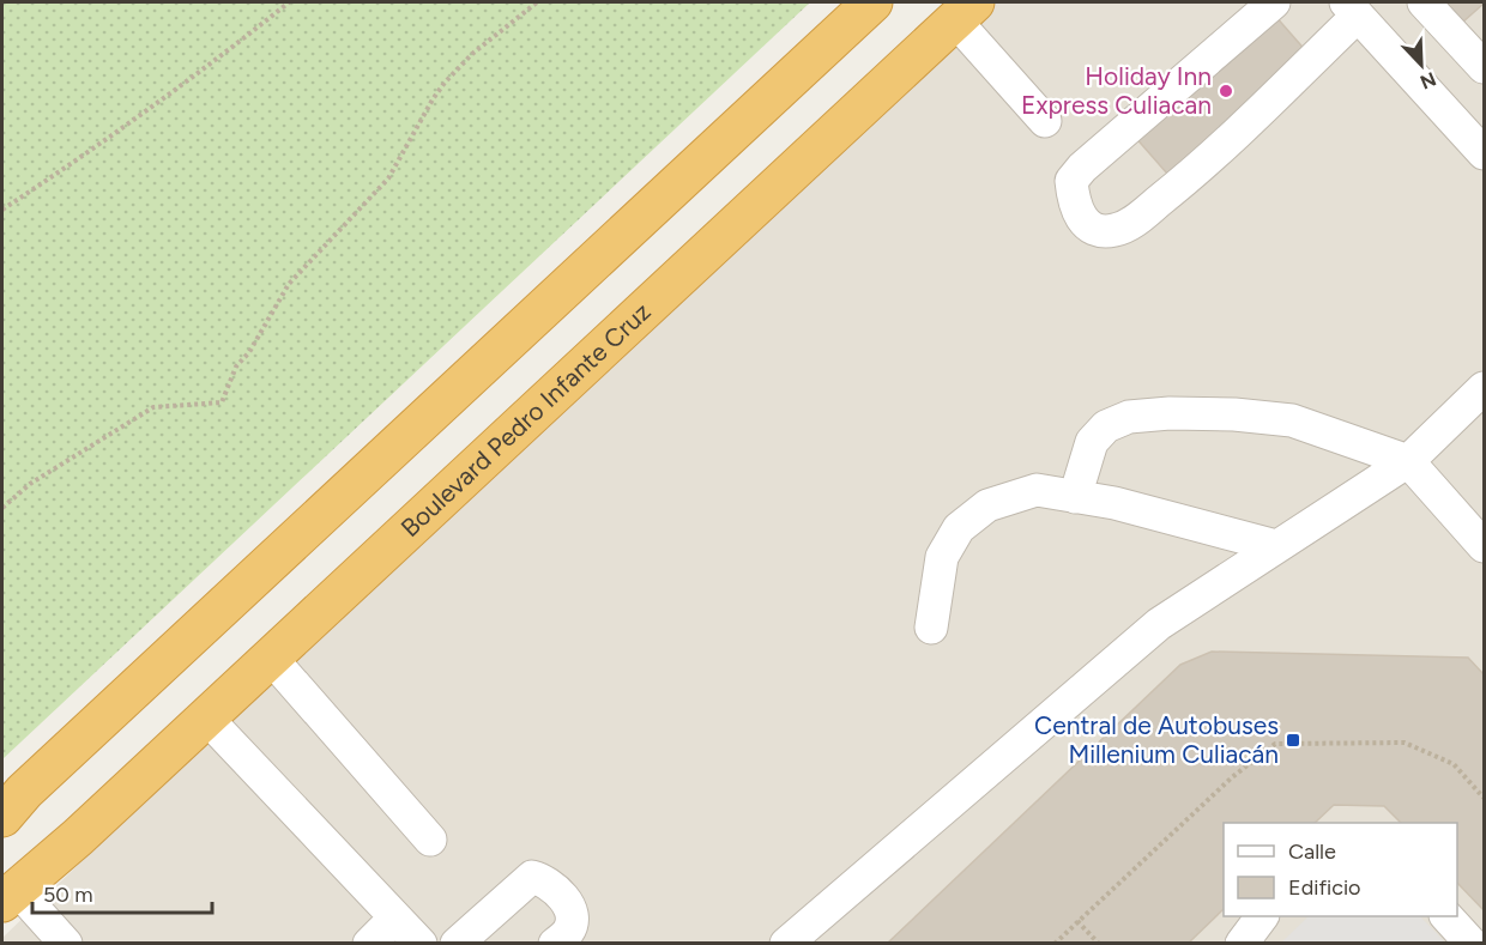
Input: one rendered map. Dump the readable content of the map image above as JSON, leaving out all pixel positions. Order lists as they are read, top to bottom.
{
  "streets": {
    "highway": ["Boulevard Pedro Infante Cruz"]
  },
  "places": {
    "other": ["Holiday Inn Express Culiacan"],
    "transit": ["Central de Autobuses Millenium Culiacán"]
  },
  "legend": ["Calle", "Edificio"],
  "scale_bar": "50 m",
  "north": "bottom right"
}
